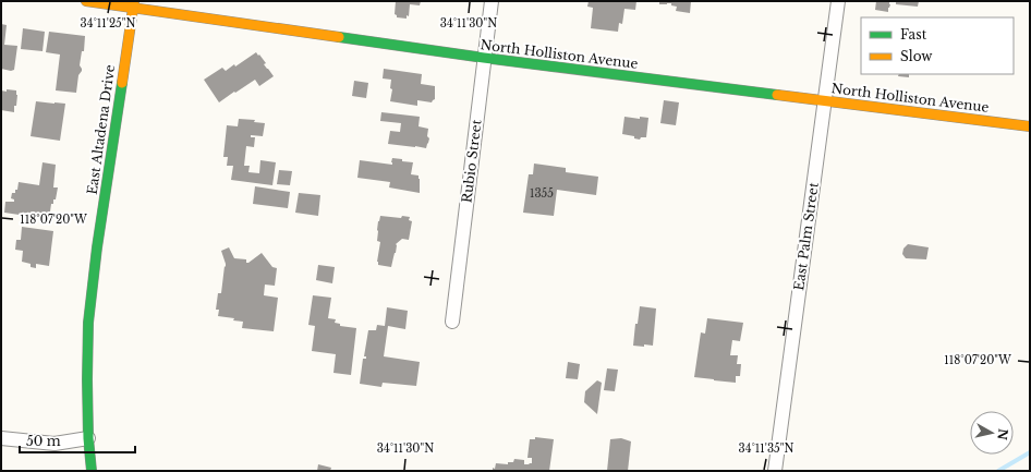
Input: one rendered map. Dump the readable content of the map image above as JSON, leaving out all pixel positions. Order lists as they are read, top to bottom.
{
  "streets": {
    "street": [
      "North Holliston Avenue",
      "East Altadena Drive",
      "Rubio Street",
      "East Palm Street"
    ]
  },
  "crossings": [
    ["North Holliston Avenue", "East Altadena Drive"],
    ["North Holliston Avenue", "Rubio Street"],
    ["North Holliston Avenue", "East Palm Street"]
  ],
  "house_numbers": ["1355"],
  "legend": ["Fast", "Slow"],
  "scale_bar": "50 m",
  "north": "right",
  "coordinates": [
    "34°11'25\"N",
    "34°11'30\"N",
    "118°07'20\"W",
    "34°11'35\"N"
  ]
}
